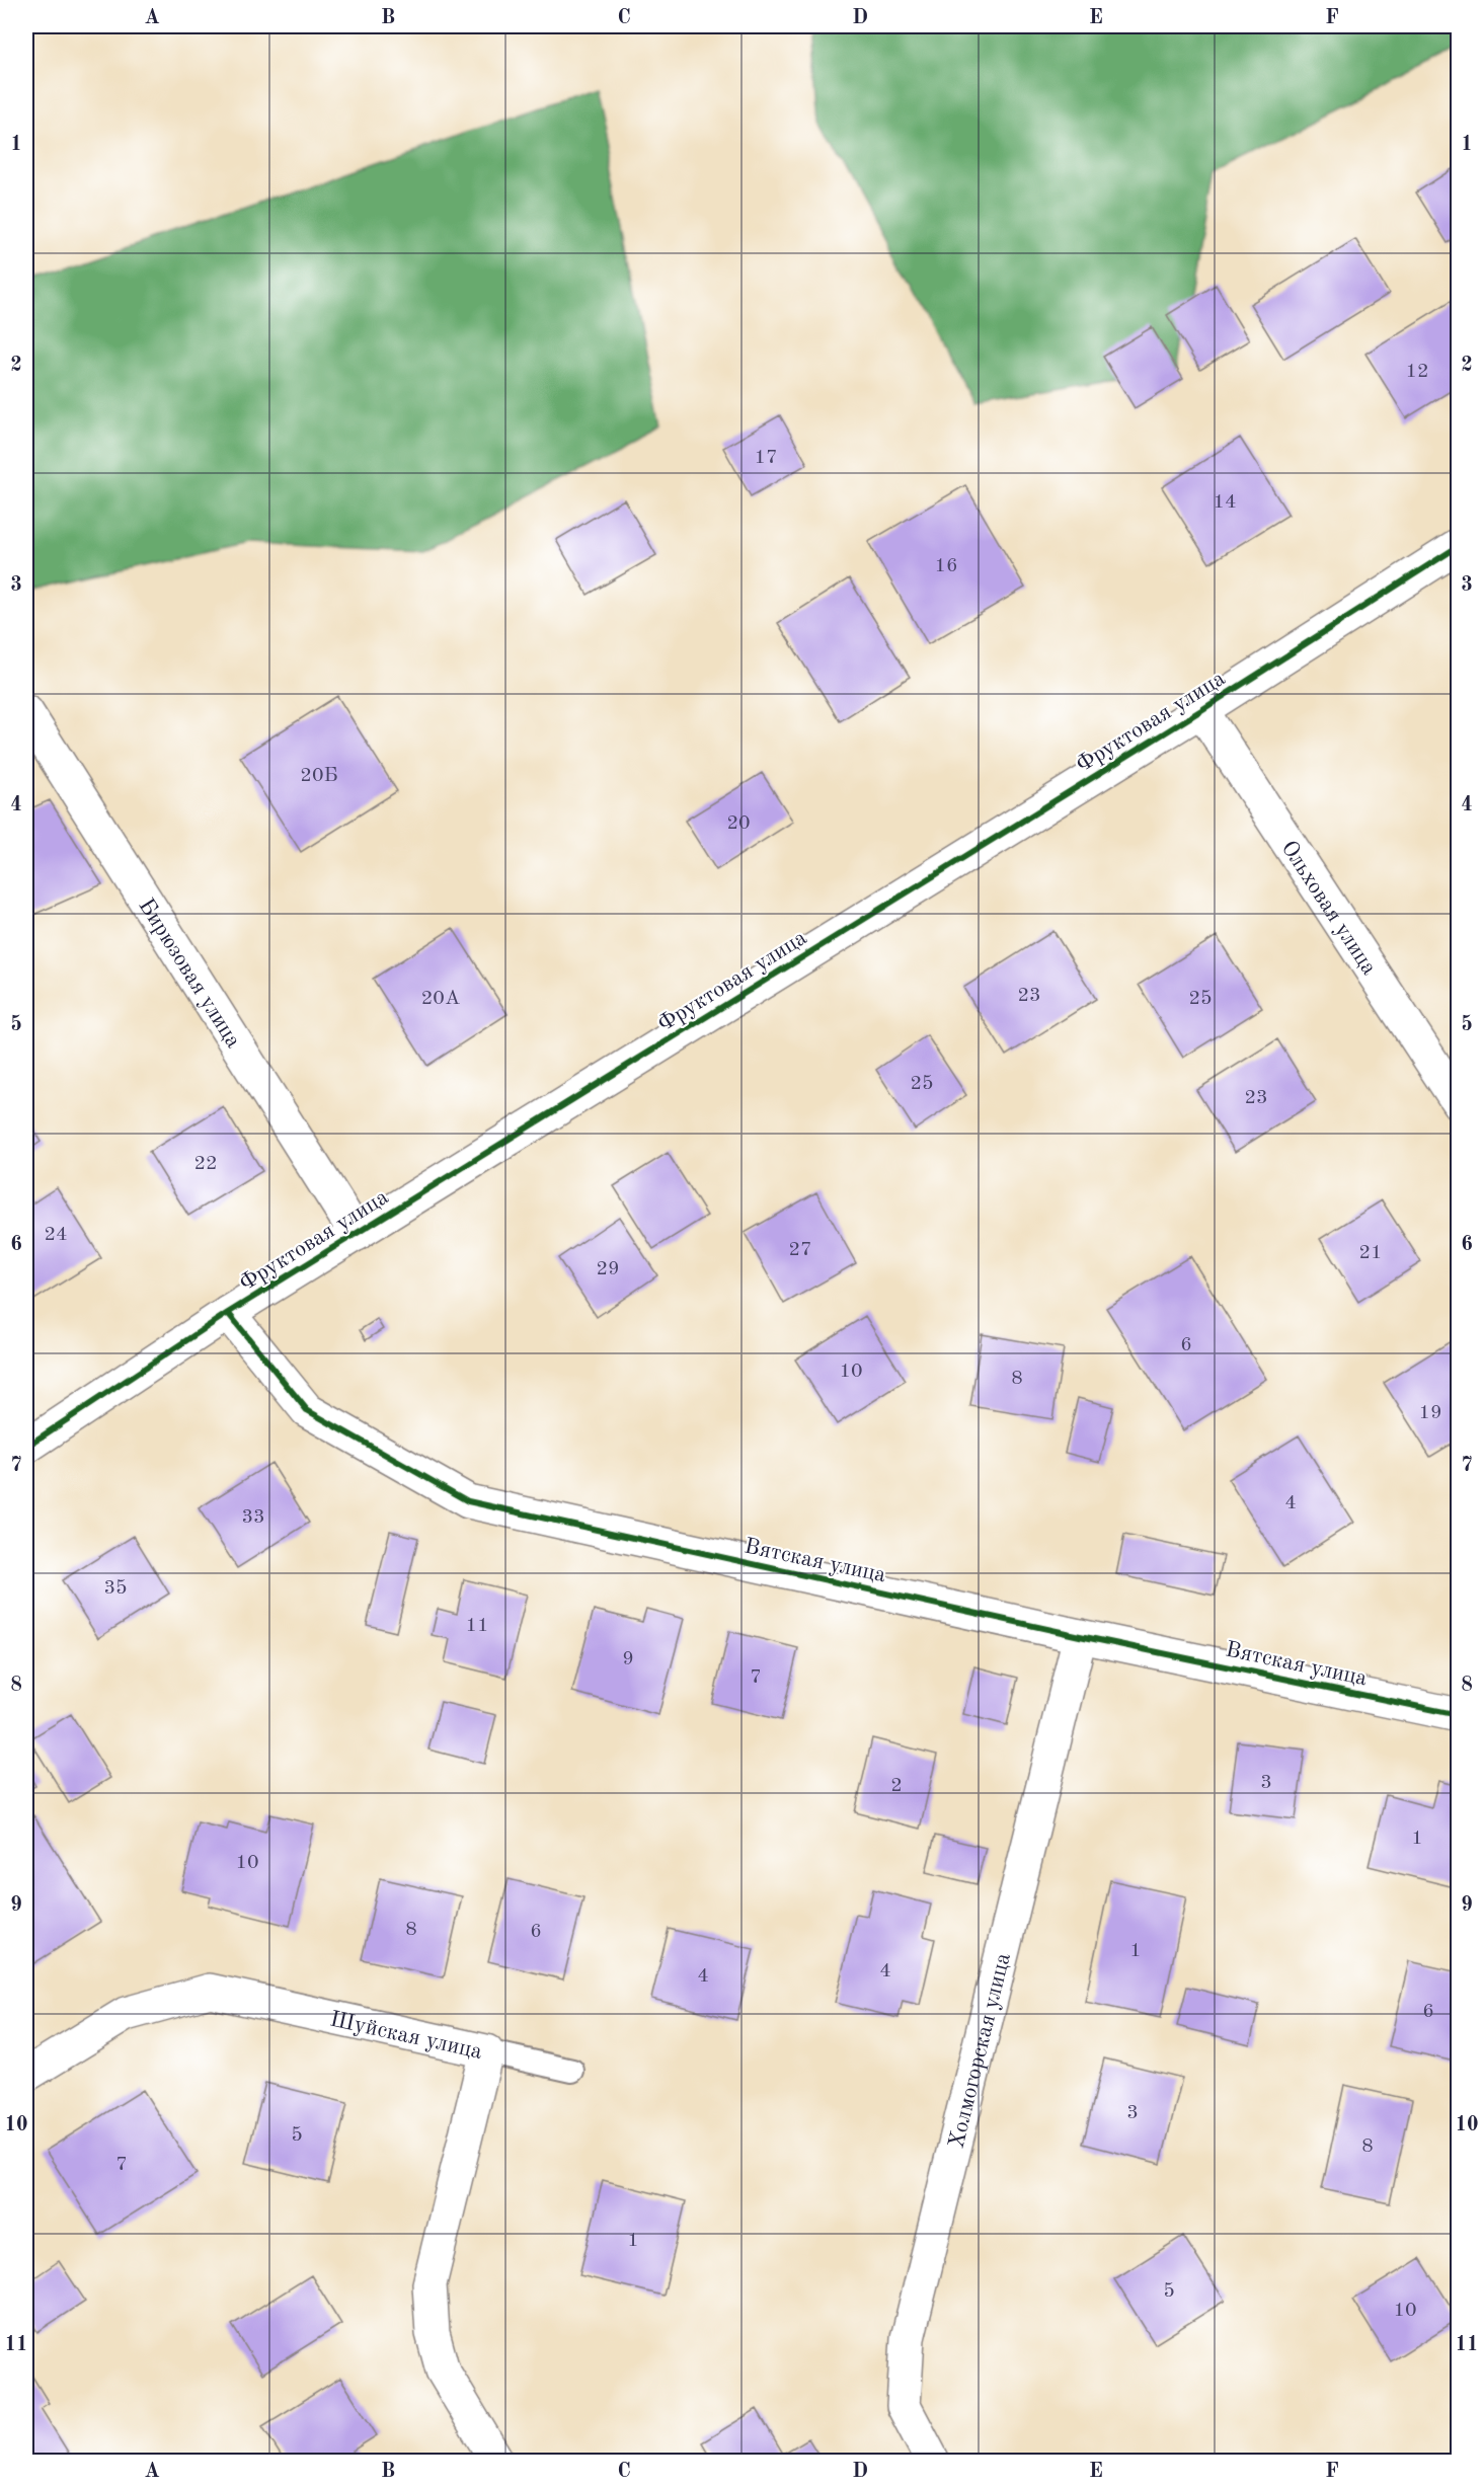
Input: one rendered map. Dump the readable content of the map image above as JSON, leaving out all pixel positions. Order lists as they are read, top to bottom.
{
  "streets": {
    "street": [
      "Фруктовая улица",
      "Ольховая улица",
      "Бирюзовая улица",
      "Вятская улица",
      "Шуйская улица",
      "Холмогорская улица"
    ]
  },
  "crossings": [
    ["Фруктовая улица", "Ольховая улица"],
    ["Фруктовая улица", "Бирюзовая улица"],
    ["Фруктовая улица", "Вятская улица"],
    ["Вятская улица", "Холмогорская улица"]
  ],
  "house_numbers": [
    "12",
    "17",
    "14",
    "16",
    "20Б",
    "20",
    "23",
    "20А",
    "25",
    "25",
    "23",
    "22",
    "24",
    "27",
    "21",
    "29",
    "6",
    "10",
    "8",
    "19",
    "4",
    "33",
    "35",
    "11",
    "9",
    "7",
    "3",
    "2",
    "1",
    "10",
    "8",
    "6",
    "1",
    "4",
    "4",
    "6",
    "3",
    "5",
    "8",
    "7",
    "1",
    "5",
    "10"
  ],
  "grid": {
    "columns": [
      "A",
      "B",
      "C",
      "D",
      "E",
      "F"
    ],
    "rows": [
      "1",
      "2",
      "3",
      "4",
      "5",
      "6",
      "7",
      "8",
      "9",
      "10",
      "11"
    ]
  }
}
